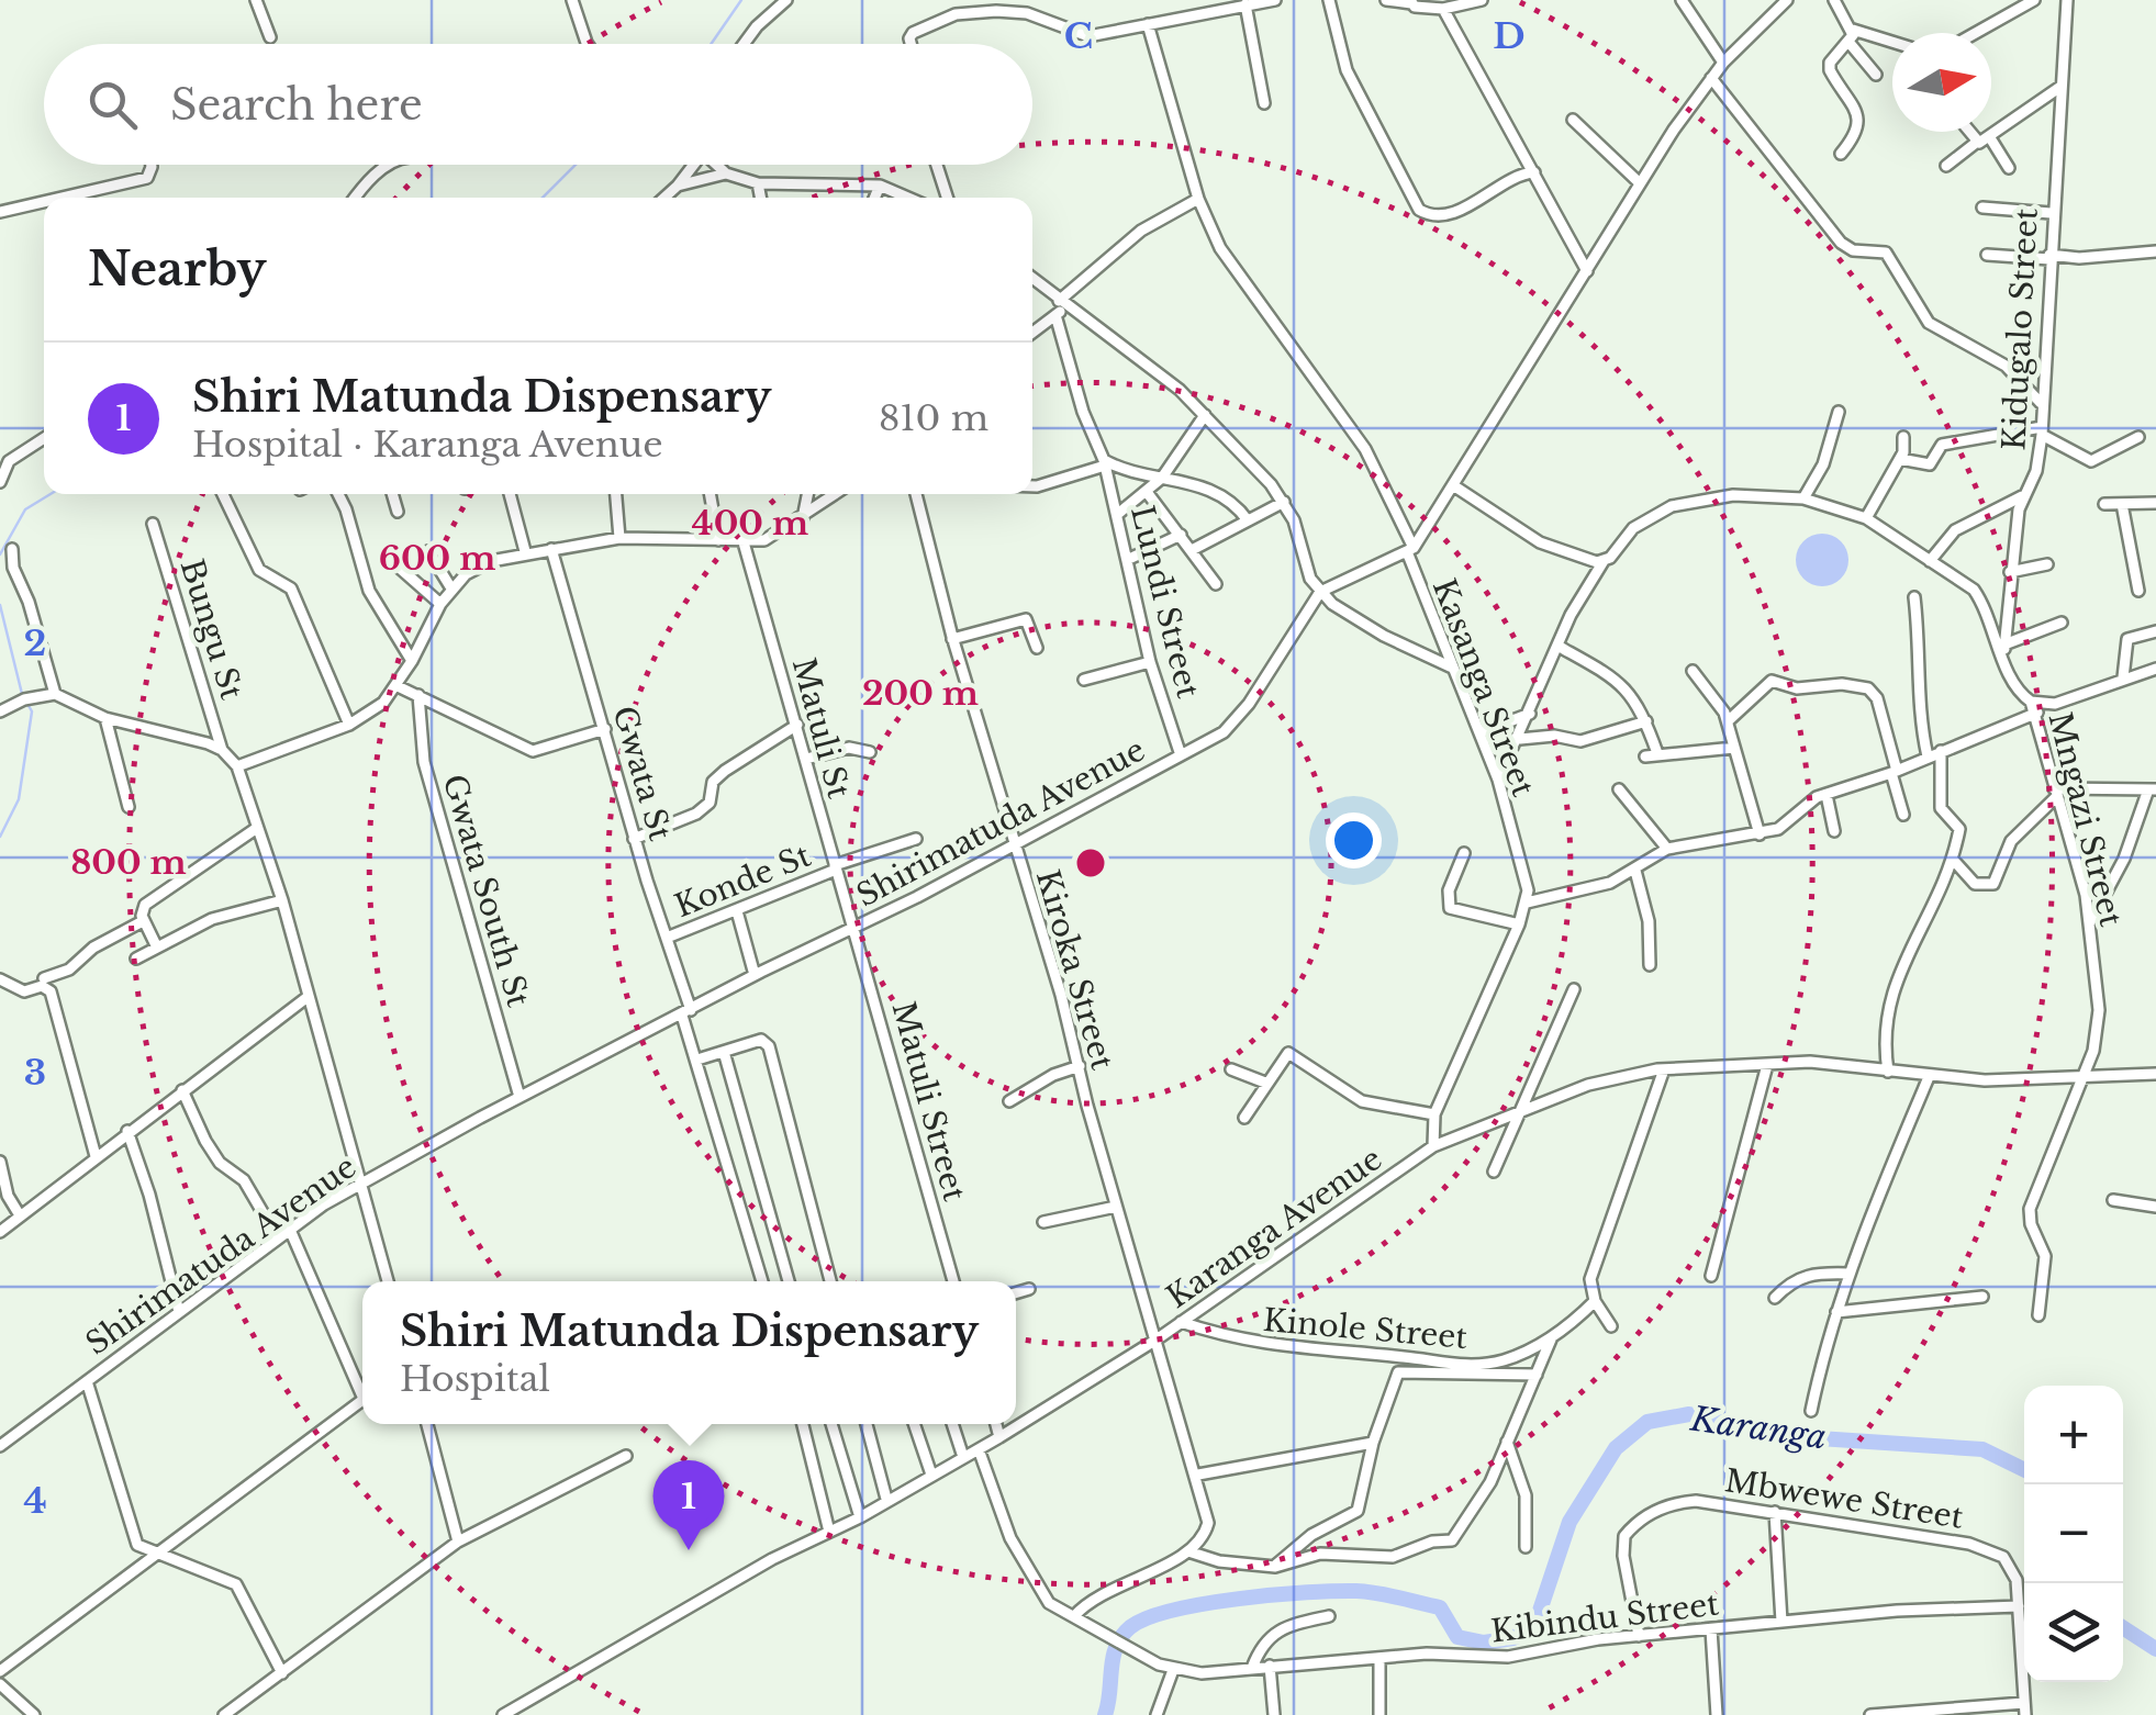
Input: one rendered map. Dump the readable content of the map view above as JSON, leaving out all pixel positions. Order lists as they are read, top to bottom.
{
  "streets": {
    "street": [
      "Kidugalo Street",
      "Lundi Street",
      "Bungu St",
      "Kasanga Street",
      "Matuli St",
      "Gwata St",
      "Mngazi Street",
      "Shirimatuda Avenue",
      "Konde St",
      "Gwata South St",
      "Kiroka Street",
      "Matuli Street",
      "Karanga Avenue",
      "Kinole Street",
      "Mbwewe Street",
      "Kibindu Street"
    ]
  },
  "crossings": [
    ["Kidugalo Street", "Mngazi Street"],
    ["Lundi Street", "Shirimatuda Avenue"],
    ["Kasanga Street", "Mngazi Street"],
    ["Matuli St", "Shirimatuda Avenue"],
    ["Matuli St", "Konde St"],
    ["Matuli St", "Matuli Street"],
    ["Gwata St", "Shirimatuda Avenue"],
    ["Gwata St", "Konde St"],
    ["Mngazi Street", "Karanga Avenue"],
    ["Shirimatuda Avenue", "Gwata South St"],
    ["Shirimatuda Avenue", "Kiroka Street"],
    ["Shirimatuda Avenue", "Matuli Street"],
    ["Kiroka Street", "Karanga Avenue"],
    ["Karanga Avenue", "Kinole Street"],
    ["Mbwewe Street", "Kibindu Street"]
  ],
  "water": ["Karanga"],
  "north": "right",
  "page": {
    "search": "Search here",
    "heading": "Nearby",
    "list": [
      {
        "mark": "1",
        "name": "Shiri Matunda Dispensary",
        "note": "Hospital · Karanga Avenue",
        "value": "810 m"
      }
    ],
    "popup": ["Shiri Matunda Dispensary", "Hospital"],
    "map_buttons": ["+", "−"],
    "pins": "1"
  },
  "grid": {
    "columns": ["C", "D"],
    "rows": ["2", "3", "4"]
  },
  "rings": [
    "400 m",
    "600 m",
    "200 m",
    "800 m"
  ]
}
